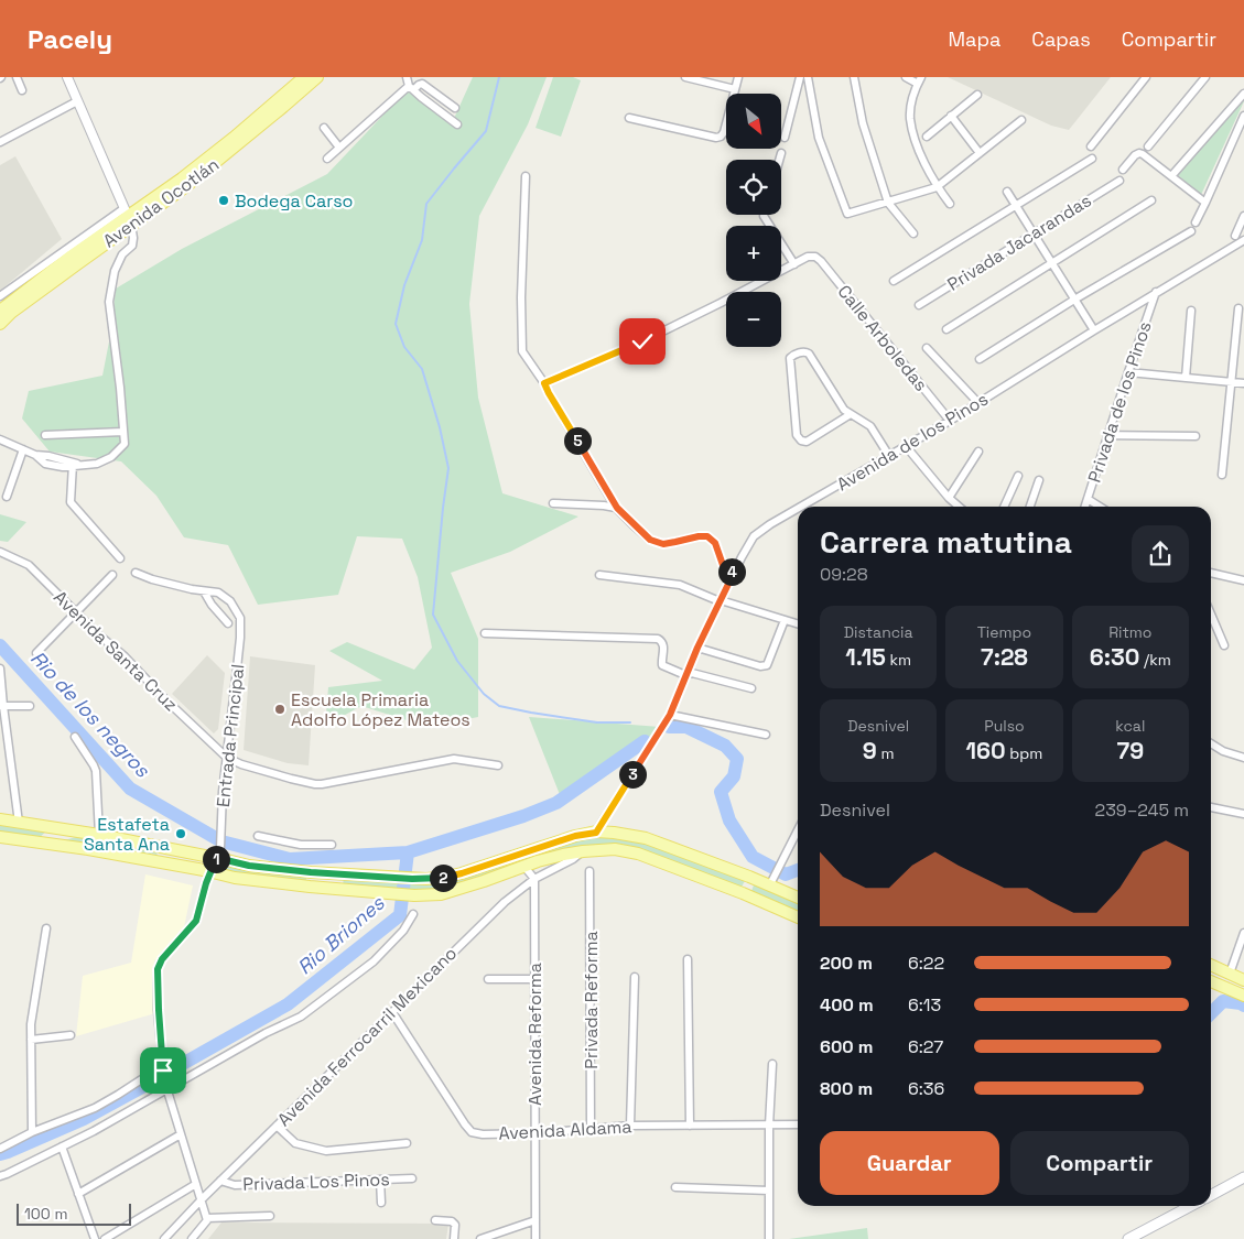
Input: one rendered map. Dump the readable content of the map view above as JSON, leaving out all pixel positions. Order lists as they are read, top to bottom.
{
  "streets": {
    "main road": ["Avenida Ocotlán"],
    "street": [
      "Privada Jacarandas",
      "Calle Arboledas",
      "Privada de los Pinos",
      "Avenida de los Pinos",
      "Avenida Santa Cruz",
      "Entrada Principal",
      "Privada Reforma",
      "Avenida Reforma",
      "Avenida Ferrocarril Mexicano",
      "Avenida Aldama",
      "Privada Los Pinos"
    ]
  },
  "crossings": [
    ["Calle Arboledas", "Avenida de los Pinos"],
    ["Privada de los Pinos", "Avenida de los Pinos"],
    ["Avenida Santa Cruz", "Entrada Principal"],
    ["Privada Reforma", "Avenida Aldama"],
    ["Avenida Reforma", "Avenida Ferrocarril Mexicano"],
    ["Avenida Reforma", "Avenida Aldama"],
    ["Avenida Ferrocarril Mexicano", "Avenida Aldama"],
    ["Avenida Ferrocarril Mexicano", "Privada Los Pinos"]
  ],
  "water": ["Rio de los negros", "Rio Briones"],
  "places": ["Bodega Carso", "Escuela Primaria Adolfo López Mateos", "Estafeta Santa Ana"],
  "scale_bar": "100 m",
  "north": "bottom right",
  "page": {
    "header": "Pacely",
    "nav": ["Mapa", "Capas", "Compartir"],
    "map_buttons": ["+", "−"],
    "pins": [
      "5",
      "4",
      "3",
      "1",
      "2"
    ],
    "heading": ["Carrera matutina", "09:28"],
    "stats": [
      ["Distancia", "1.15 km"],
      ["Tiempo", "7:28"],
      ["Ritmo", "6:30 /km"],
      ["Desnivel", "9 m"],
      ["Pulso", "160 bpm"],
      ["kcal", "79"]
    ],
    "chart": ["Desnivel", "239–245 m"],
    "list": [
      {
        "name": "200 m",
        "note": "6:22"
      },
      {
        "name": "400 m",
        "note": "6:13"
      },
      {
        "name": "600 m",
        "note": "6:27"
      },
      {
        "name": "800 m",
        "note": "6:36"
      }
    ],
    "buttons": ["Guardar", "Compartir"],
    "scale": "100 m"
  }
}
